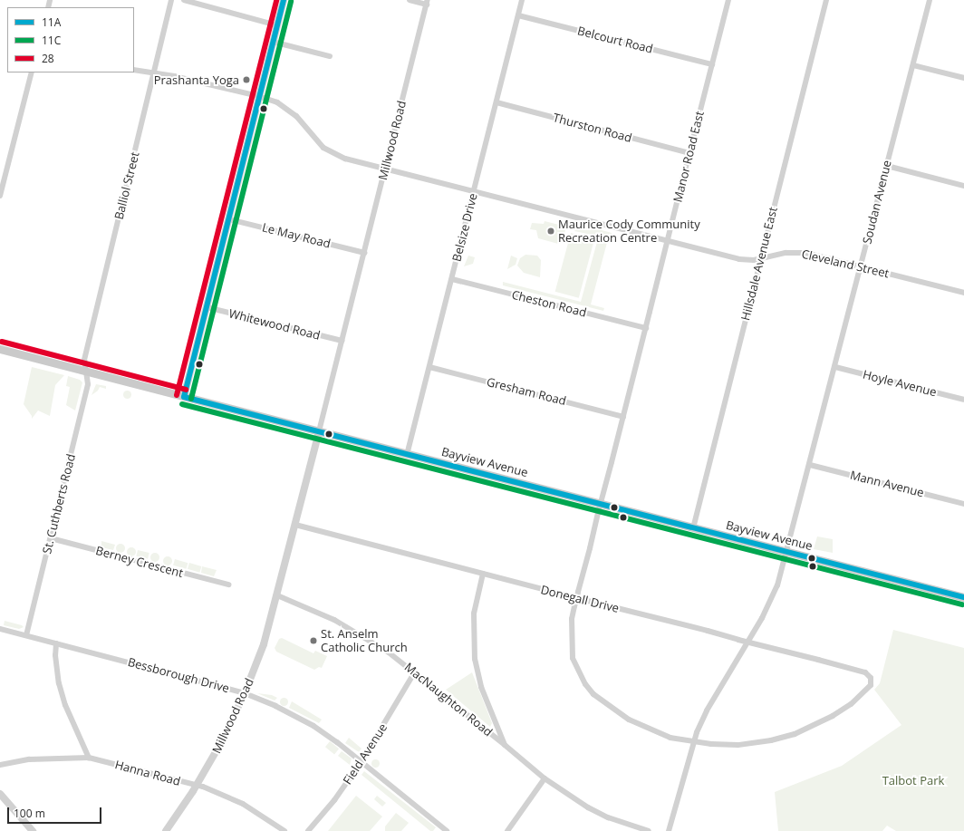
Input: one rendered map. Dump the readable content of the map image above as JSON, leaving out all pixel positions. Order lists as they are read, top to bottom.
{
  "streets": {
    "main road": ["Bayview Avenue"],
    "street": [
      "Belcourt Road",
      "Thurston Road",
      "Millwood Road",
      "Manor Road East",
      "Balliol Street",
      "Soudan Avenue",
      "Belsize Drive",
      "Le May Road",
      "Hillsdale Avenue East",
      "Cleveland Street",
      "Cheston Road",
      "Whitewood Road",
      "Hoyle Avenue",
      "Gresham Road",
      "Mann Avenue",
      "St. Cuthberts Road",
      "Berney Crescent",
      "Donegall Drive",
      "Bessborough Drive",
      "MacNaughton Road",
      "Field Avenue",
      "Hanna Road"
    ]
  },
  "crossings": [
    ["Belcourt Road", "Manor Road East"],
    ["Belcourt Road", "Belsize Drive"],
    ["Thurston Road", "Manor Road East"],
    ["Thurston Road", "Belsize Drive"],
    ["Millwood Road", "Le May Road"],
    ["Millwood Road", "Cleveland Street"],
    ["Millwood Road", "Whitewood Road"],
    ["Millwood Road", "Bayview Avenue"],
    ["Millwood Road", "Donegall Drive"],
    ["Millwood Road", "Bessborough Drive"],
    ["Millwood Road", "MacNaughton Road"],
    ["Millwood Road", "Hanna Road"],
    ["Manor Road East", "Soudan Avenue"],
    ["Manor Road East", "Cleveland Street"],
    ["Manor Road East", "Cheston Road"],
    ["Manor Road East", "Gresham Road"],
    ["Manor Road East", "Bayview Avenue"],
    ["Manor Road East", "Donegall Drive"],
    ["Balliol Street", "Cleveland Street"],
    ["Balliol Street", "Bayview Avenue"],
    ["Balliol Street", "St. Cuthberts Road"],
    ["Soudan Avenue", "Cleveland Street"],
    ["Soudan Avenue", "Hoyle Avenue"],
    ["Soudan Avenue", "Bayview Avenue"],
    ["Soudan Avenue", "Mann Avenue"],
    ["Soudan Avenue", "Donegall Drive"],
    ["Belsize Drive", "Cleveland Street"],
    ["Belsize Drive", "Cheston Road"],
    ["Belsize Drive", "Gresham Road"],
    ["Belsize Drive", "Bayview Avenue"],
    ["Hillsdale Avenue East", "Cleveland Street"],
    ["Hillsdale Avenue East", "Bayview Avenue"],
    ["Bayview Avenue", "St. Cuthberts Road"],
    ["St. Cuthberts Road", "Berney Crescent"],
    ["St. Cuthberts Road", "Bessborough Drive"],
    ["Bessborough Drive", "Field Avenue"],
    ["MacNaughton Road", "Field Avenue"]
  ],
  "parks": ["Talbot Park"],
  "places": ["Prashanta Yoga", "Maurice Cody Community Recreation Centre", "St. Anselm Catholic Church"],
  "lines": ["transit line 11A", "transit line 28", "transit line 11C"],
  "legend": ["11A", "11C", "28"],
  "scale_bar": "100 m"
}
